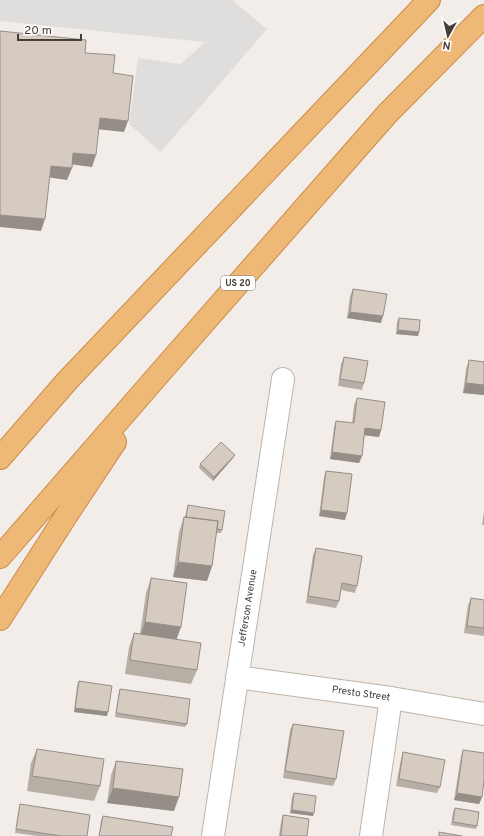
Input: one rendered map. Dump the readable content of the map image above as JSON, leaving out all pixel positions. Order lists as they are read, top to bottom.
{
  "streets": {
    "highway": ["US 20"],
    "street": ["Jefferson Avenue", "Presto Street"]
  },
  "crossings": [
    ["Jefferson Avenue", "Presto Street"]
  ],
  "scale_bar": "20 m",
  "north": "bottom"
}
